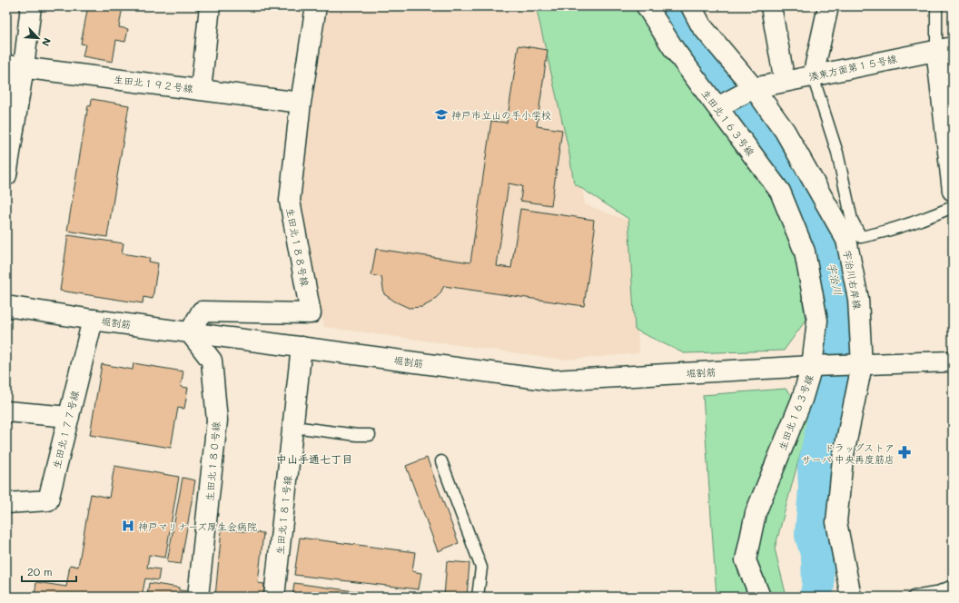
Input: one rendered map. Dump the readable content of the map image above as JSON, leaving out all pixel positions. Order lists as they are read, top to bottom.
{
  "streets": {
    "street": [
      "湊東方面第１５号線",
      "生田北１９２号線",
      "生田北１６３号線",
      "生田北１８８号線",
      "宇治川右岸線",
      "堀割筋",
      "生田北１７７号線",
      "生田北１８０号線",
      "生田北１８１号線"
    ]
  },
  "crossings": [
    ["湊東方面第１５号線", "生田北１６３号線"],
    ["湊東方面第１５号線", "宇治川右岸線"],
    ["生田北１９２号線", "生田北１８８号線"],
    ["生田北１６３号線", "堀割筋"],
    ["生田北１８８号線", "堀割筋"],
    ["生田北１８８号線", "生田北１８０号線"],
    ["宇治川右岸線", "堀割筋"],
    ["堀割筋", "生田北１７７号線"],
    ["堀割筋", "生田北１８０号線"],
    ["堀割筋", "生田北１８１号線"]
  ],
  "districts": ["中山手通七丁目"],
  "water": ["宇治川"],
  "places": {
    "school or university": ["神戸市立山の手小学校"],
    "pharmacy": ["ドラッグストア サーバ 中央再度筋店"],
    "hospital": ["神戸マリナーズ厚生会病院"]
  },
  "scale_bar": "20 m",
  "north": "bottom right"
}
